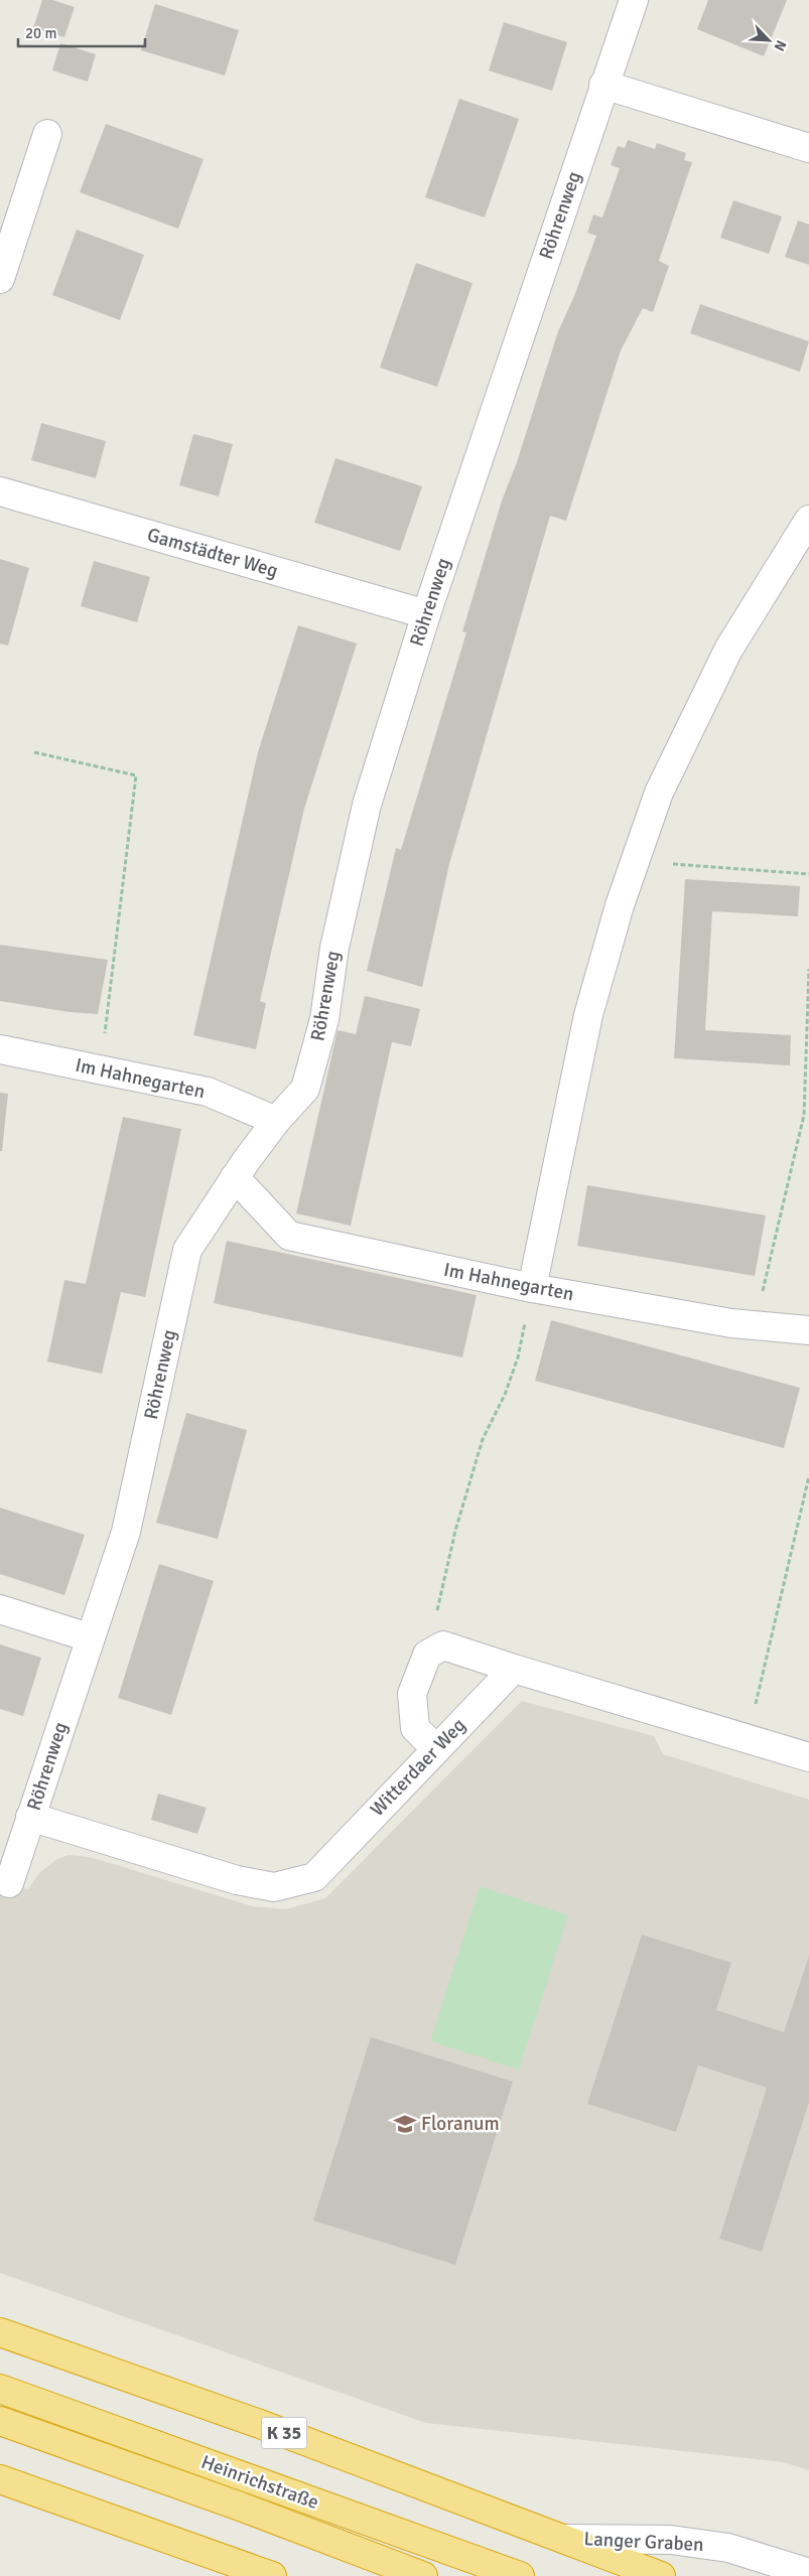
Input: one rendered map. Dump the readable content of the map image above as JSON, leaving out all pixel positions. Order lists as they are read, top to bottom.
{
  "streets": {
    "highway": ["K 35", "Heinrichstraße"],
    "street": [
      "Röhrenweg",
      "Gamstädter Weg",
      "Im Hahnegarten",
      "Witterdaer Weg",
      "Langer Graben"
    ]
  },
  "crossings": [
    ["Röhrenweg", "Gamstädter Weg"],
    ["Röhrenweg", "Im Hahnegarten"],
    ["Röhrenweg", "Witterdaer Weg"],
    ["K 35", "Langer Graben"]
  ],
  "places": {
    "school or university": ["Floranum"]
  },
  "scale_bar": "20 m",
  "north": "bottom right"
}
